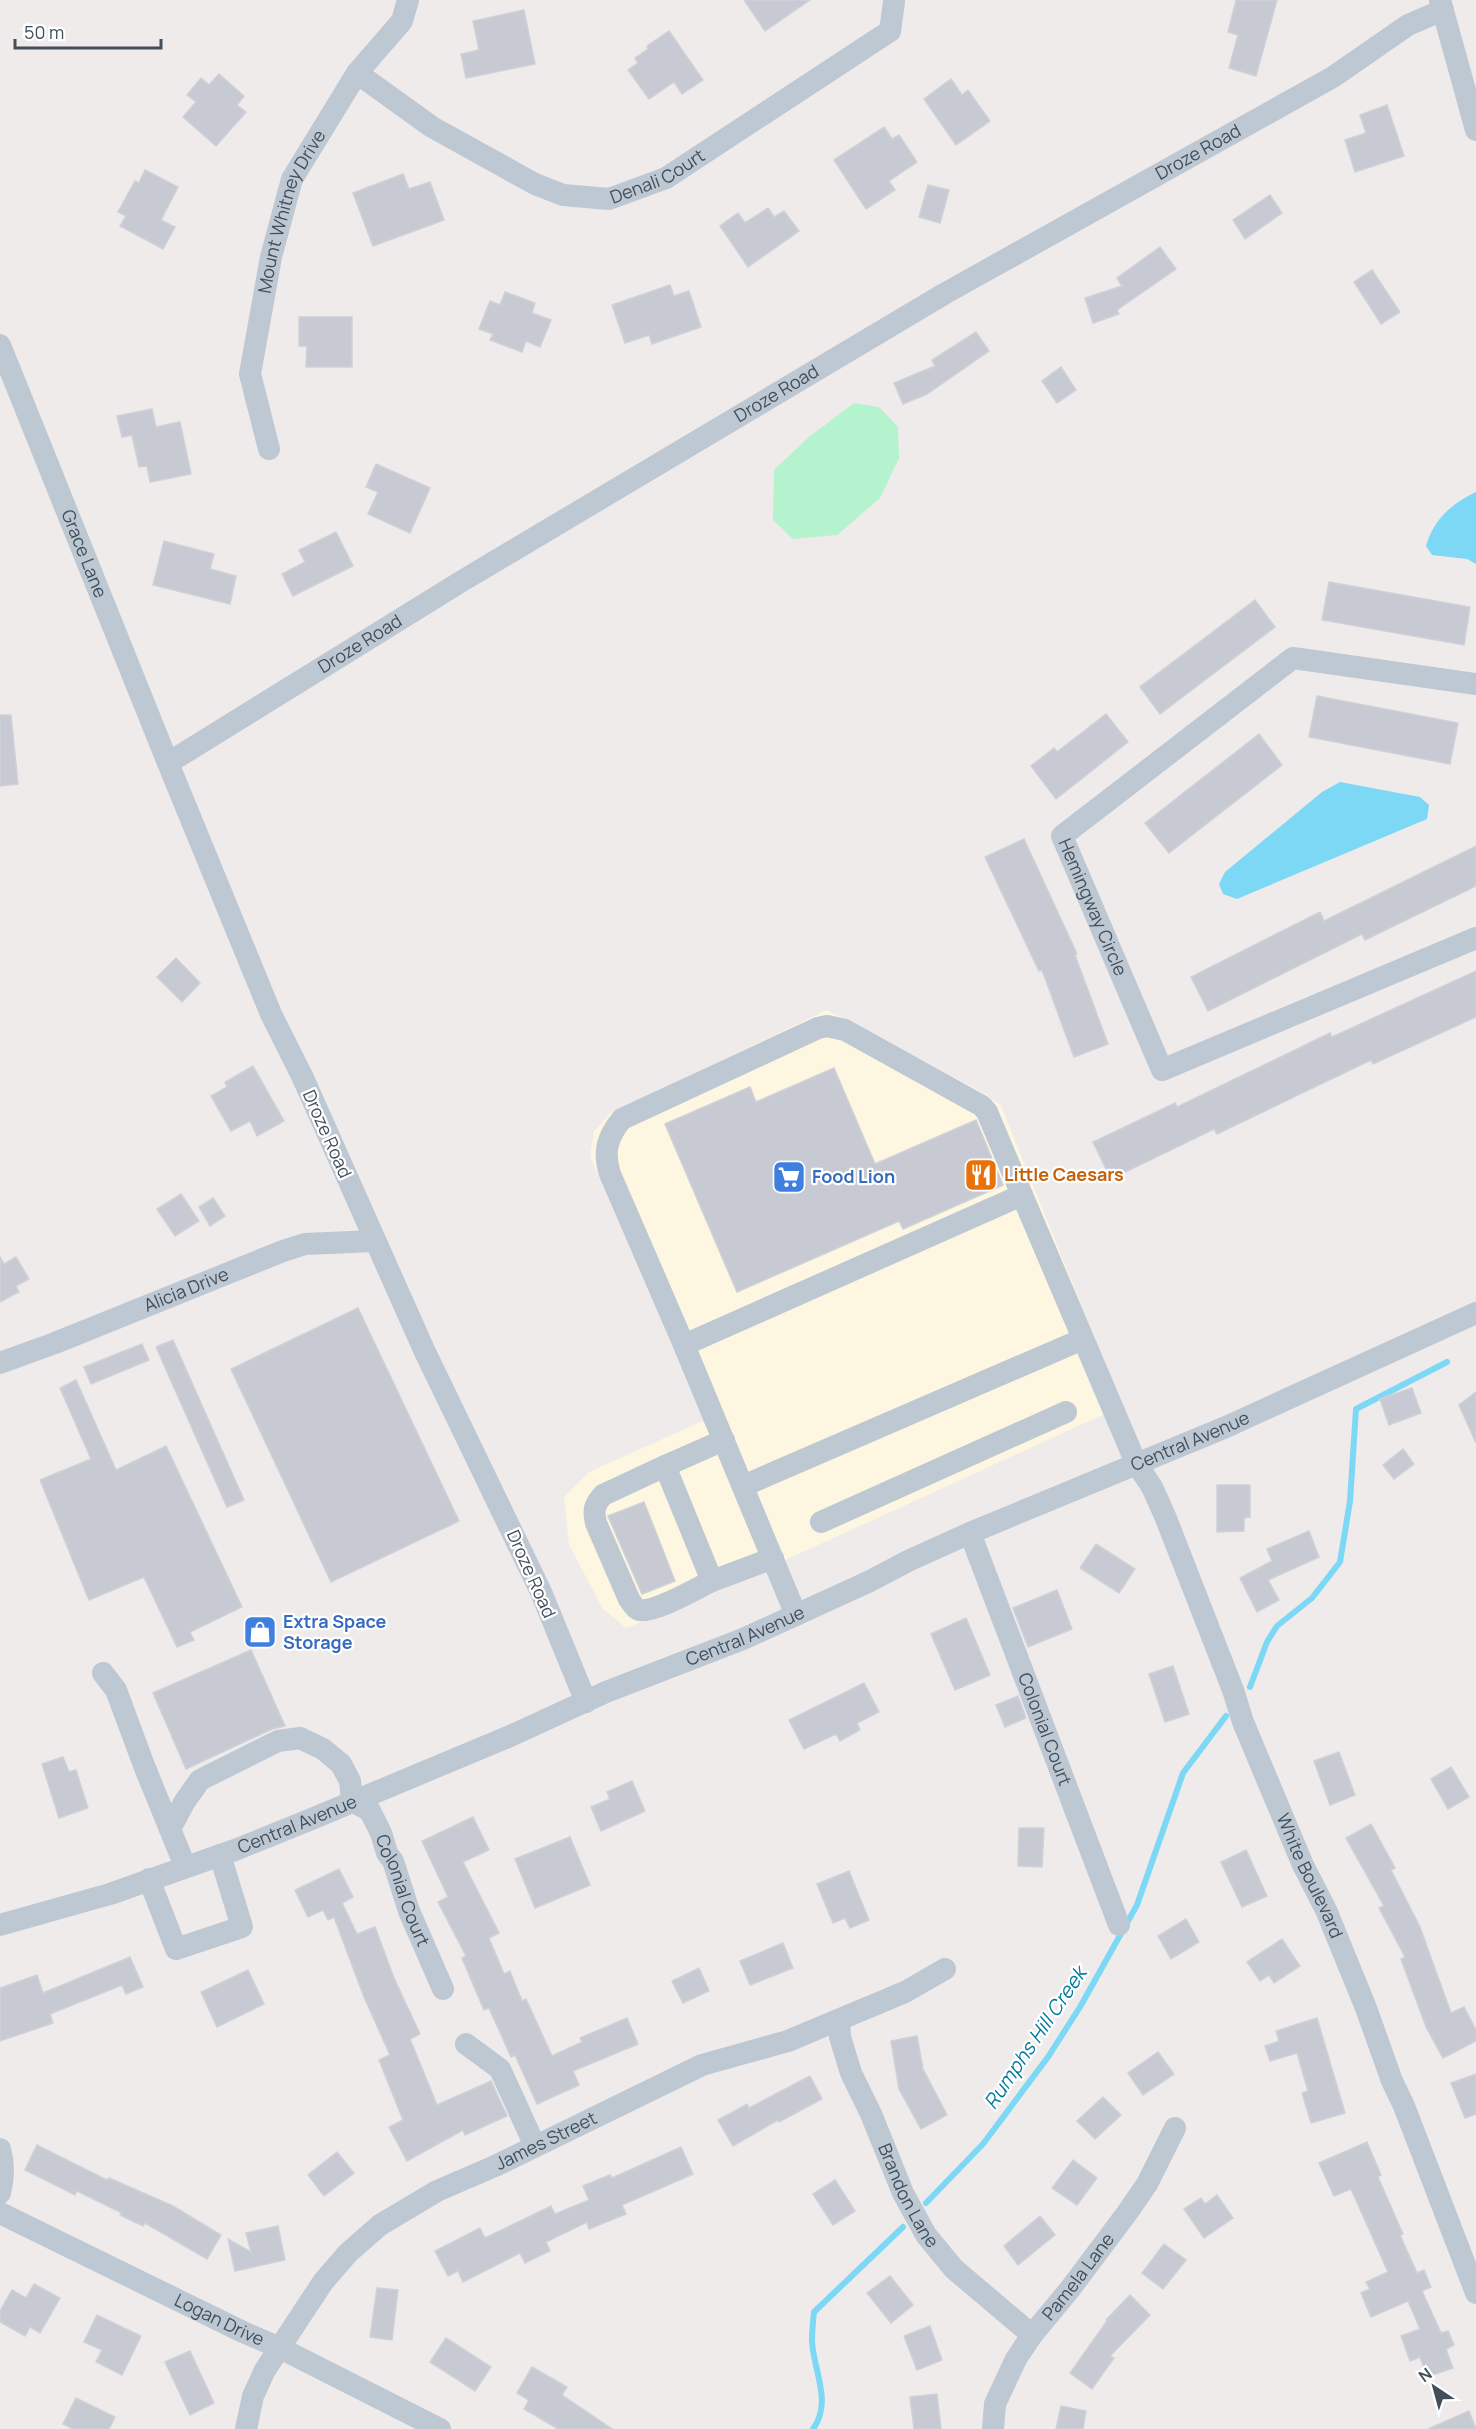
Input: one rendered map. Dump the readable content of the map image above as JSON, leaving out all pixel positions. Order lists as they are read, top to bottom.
{
  "streets": {
    "street": [
      "Droze Road",
      "Denali Court",
      "Mount Whitney Drive",
      "Grace Lane",
      "Hemingway Circle",
      "Alicia Drive",
      "Central Avenue",
      "Colonial Court",
      "White Boulevard",
      "James Street",
      "Brandon Lane",
      "Pamela Lane",
      "Logan Drive"
    ]
  },
  "crossings": [
    ["Droze Road", "Grace Lane"],
    ["Droze Road", "Alicia Drive"],
    ["Droze Road", "Central Avenue"],
    ["Denali Court", "Mount Whitney Drive"],
    ["Central Avenue", "Colonial Court"],
    ["Central Avenue", "White Boulevard"],
    ["James Street", "Brandon Lane"],
    ["James Street", "Logan Drive"],
    ["Brandon Lane", "Pamela Lane"]
  ],
  "water": ["Rumphs Hill Creek"],
  "places": {
    "restaurant": ["Little Caesars"],
    "supermarket": ["Food Lion"],
    "shop": ["Extra Space Storage"]
  },
  "scale_bar": "50 m",
  "north": "top left"
}
